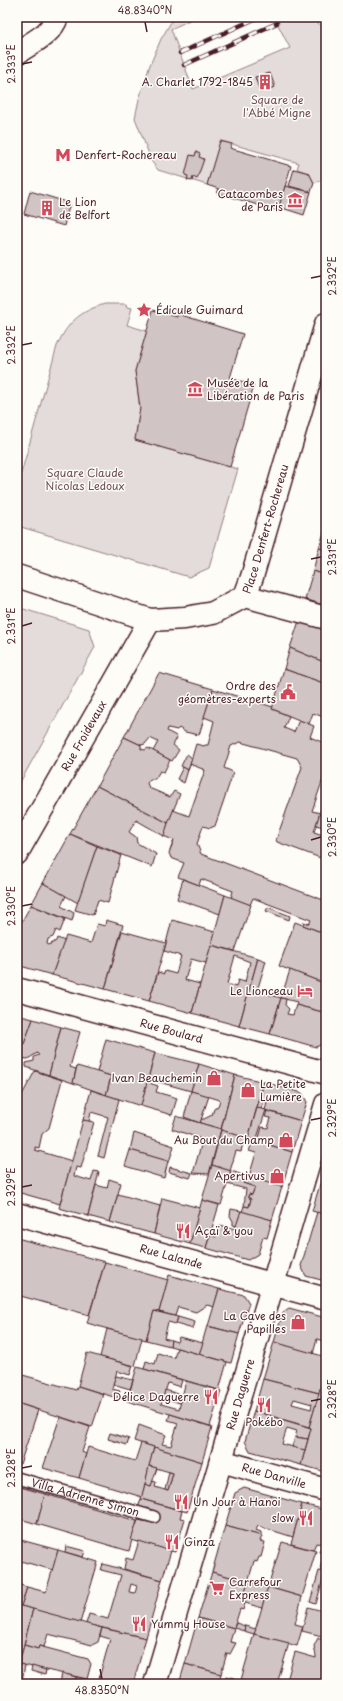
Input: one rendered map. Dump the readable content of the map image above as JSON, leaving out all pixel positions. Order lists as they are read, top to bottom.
{
  "streets": {
    "street": [
      "Place Denfert-Rochereau",
      "Rue Froidevaux",
      "Rue Boulard",
      "Rue Lalande",
      "Rue Daguerre",
      "Rue Danville"
    ],
    "lane": ["Villa Adrienne Simon"]
  },
  "crossings": [
    ["Place Denfert-Rochereau", "Rue Froidevaux"],
    ["Rue Lalande", "Rue Daguerre"],
    ["Rue Daguerre", "Rue Danville"]
  ],
  "parks": ["Square de l'Abbé Migne", "Square Claude Nicolas Ledoux"],
  "places": {
    "building": ["A. Charlet 1792-1845", "Le Lion de Belfort"],
    "metro station": ["Denfert-Rochereau"],
    "museum": ["Catacombes de Paris", "Musée de la Libération de Paris"],
    "place": ["Édicule Guimard"],
    "public building": ["Ordre des géomètres-experts"],
    "hotel": ["Le Lionceau"],
    "shop": [
      "Ivan Beauchemin",
      "La Petite Lumière",
      "Au Bout du Champ",
      "Apertivus",
      "La Cave des Papilles"
    ],
    "restaurant": [
      "Açaï & you",
      "Délice Daguerre",
      "Pokébo",
      "Un Jour à Hanoi",
      "slow",
      "Ginza",
      "Yummy House"
    ],
    "supermarket": ["Carrefour Express"]
  },
  "coordinates": [
    "48.8340°N",
    "2.333°E",
    "2.332°E",
    "2.331°E",
    "2.330°E",
    "2.329°E",
    "2.328°E",
    "48.8350°N"
  ]
}
